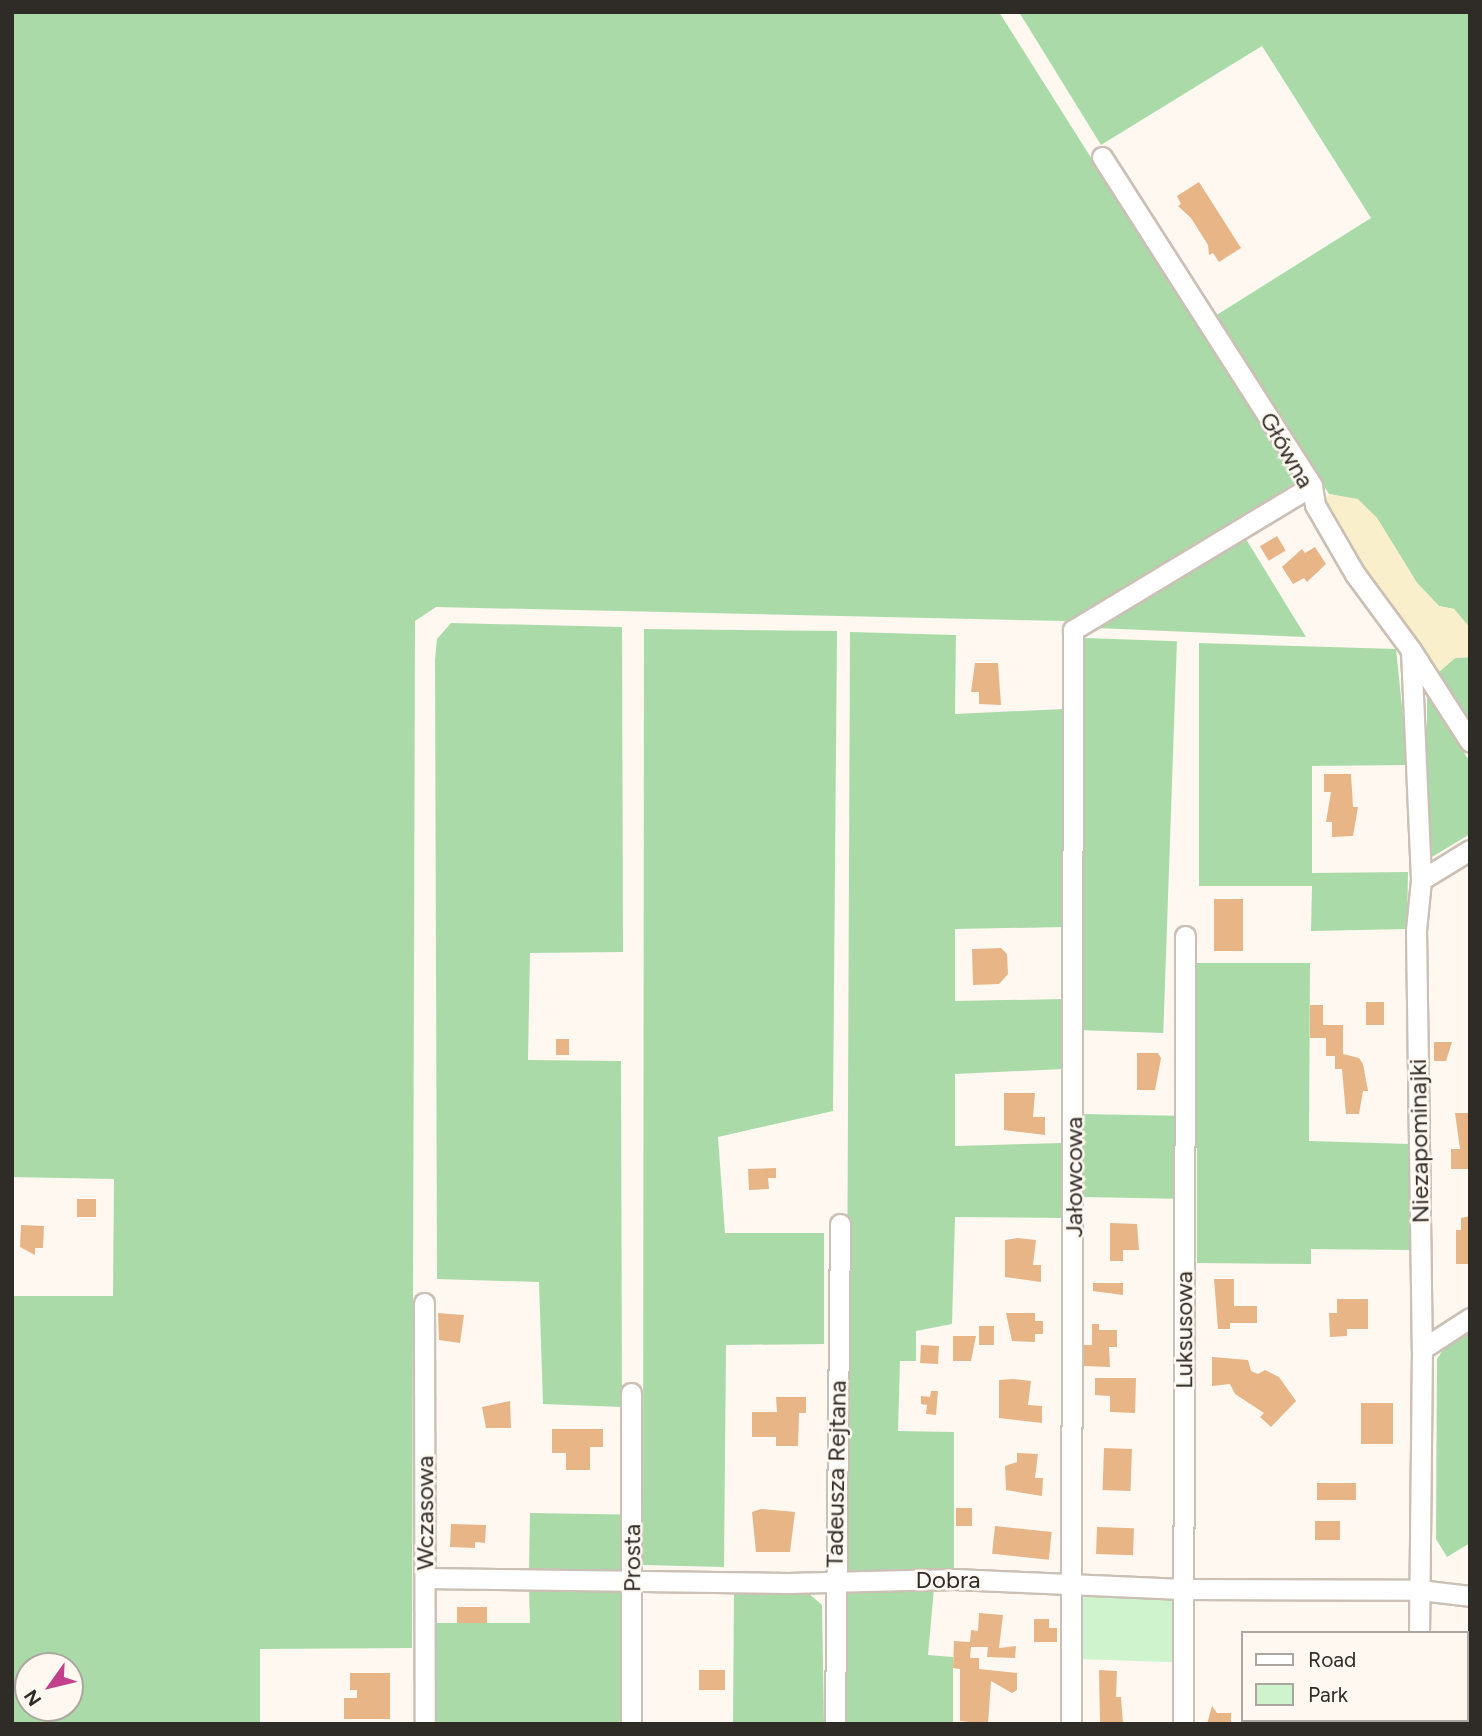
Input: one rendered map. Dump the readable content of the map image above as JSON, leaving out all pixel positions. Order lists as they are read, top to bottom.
{
  "streets": {
    "street": [
      "Główna",
      "Niezapominajki",
      "Jałowcowa",
      "Luksusowa",
      "Tadeusza Rejtana",
      "Wczasowa",
      "Prosta",
      "Dobra"
    ]
  },
  "crossings": [
    ["Główna", "Niezapominajki"],
    ["Główna", "Jałowcowa"],
    ["Niezapominajki", "Dobra"],
    ["Jałowcowa", "Dobra"],
    ["Luksusowa", "Dobra"],
    ["Tadeusza Rejtana", "Dobra"],
    ["Wczasowa", "Dobra"],
    ["Prosta", "Dobra"]
  ],
  "legend": ["Road", "Park"],
  "north": "bottom left"
}
